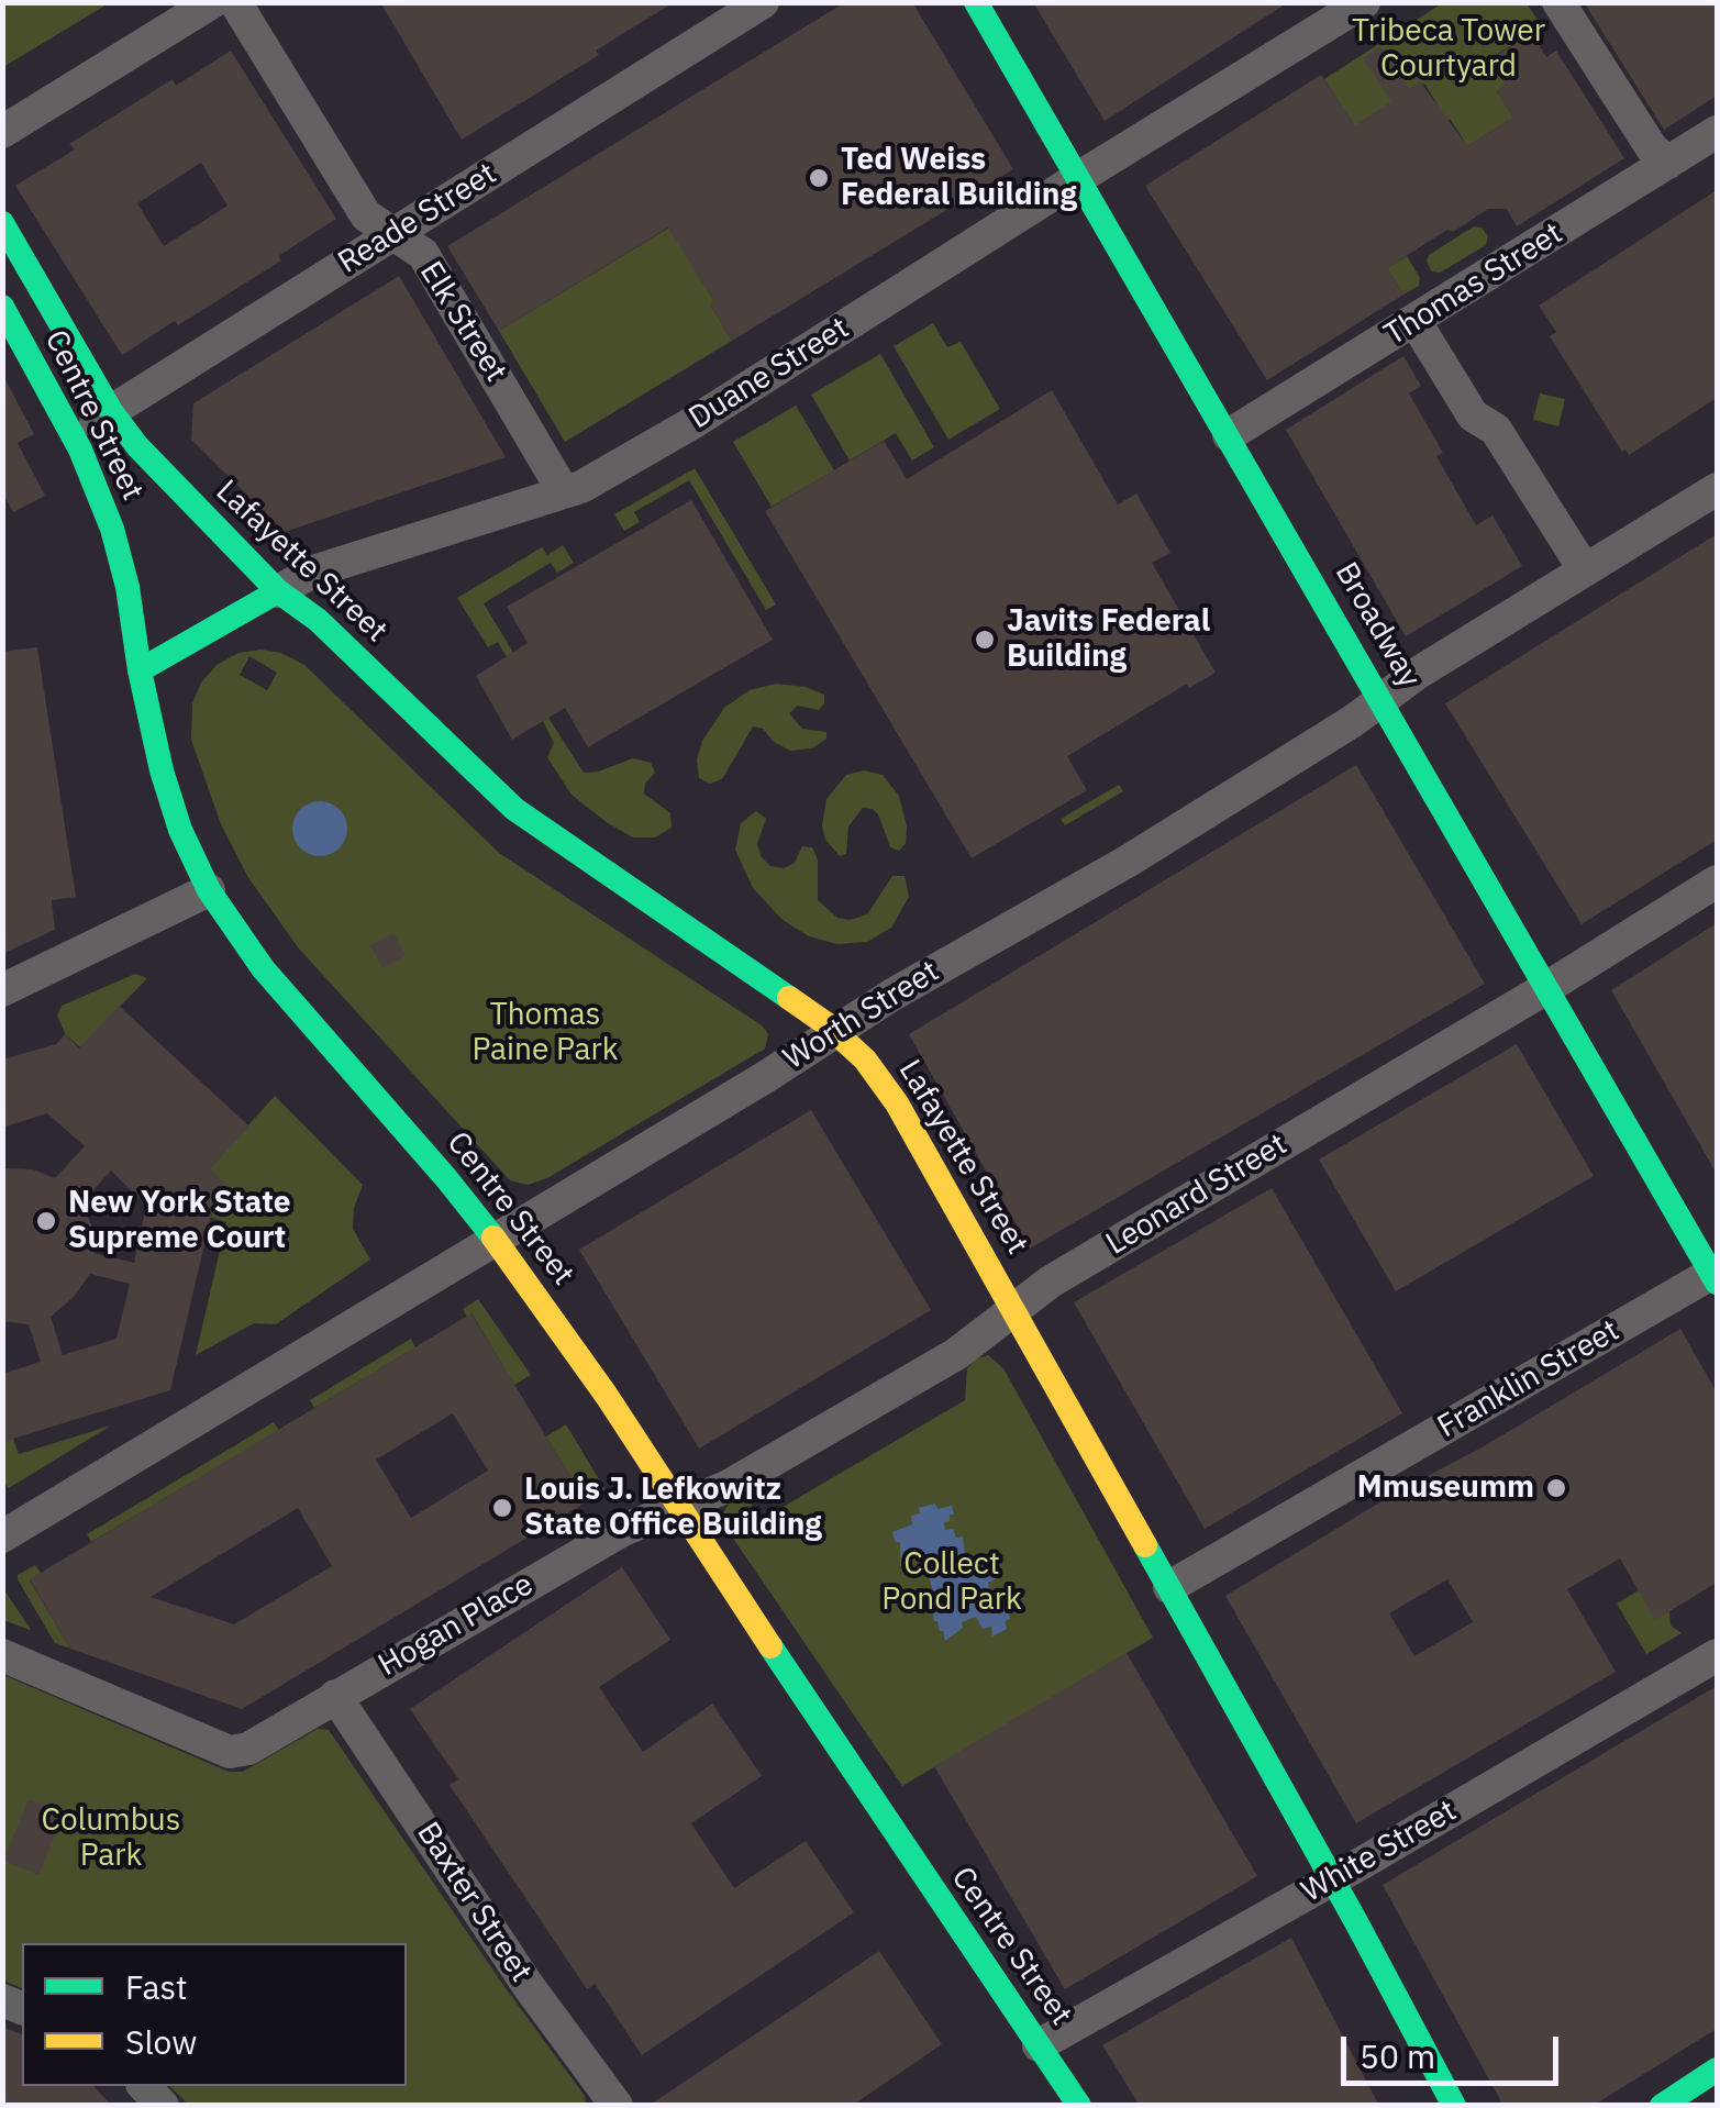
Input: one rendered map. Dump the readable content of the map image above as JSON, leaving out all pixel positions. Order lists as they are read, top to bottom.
{
  "streets": {
    "main road": [
      "Duane Street",
      "Centre Street",
      "Lafayette Street",
      "Broadway"
    ],
    "street": [
      "Reade Street",
      "Thomas Street",
      "Elk Street",
      "Worth Street",
      "Leonard Street",
      "Franklin Street",
      "Hogan Place",
      "White Street",
      "Baxter Street"
    ]
  },
  "crossings": [
    ["Reade Street", "Elk Street"],
    ["Reade Street", "Centre Street"],
    ["Reade Street", "Lafayette Street"],
    ["Thomas Street", "Broadway"],
    ["Elk Street", "Duane Street"],
    ["Duane Street", "Centre Street"],
    ["Duane Street", "Lafayette Street"],
    ["Duane Street", "Broadway"],
    ["Centre Street", "Lafayette Street"],
    ["Centre Street", "Worth Street"],
    ["Centre Street", "Leonard Street"],
    ["Centre Street", "Hogan Place"],
    ["Centre Street", "White Street"],
    ["Lafayette Street", "Worth Street"],
    ["Lafayette Street", "Leonard Street"],
    ["Lafayette Street", "Franklin Street"],
    ["Lafayette Street", "White Street"],
    ["Broadway", "Worth Street"],
    ["Broadway", "Leonard Street"],
    ["Broadway", "Franklin Street"],
    ["Leonard Street", "Hogan Place"],
    ["Hogan Place", "Baxter Street"]
  ],
  "parks": [
    "Tribeca Tower Courtyard",
    "Thomas Paine Park",
    "Collect Pond Park",
    "Columbus Park"
  ],
  "places": [
    "Ted Weiss Federal Building",
    "Javits Federal Building",
    "New York State Supreme Court",
    "Mmuseumm",
    "Louis J. Lefkowitz State Office Building"
  ],
  "legend": ["Fast", "Slow"],
  "scale_bar": "50 m"
}
